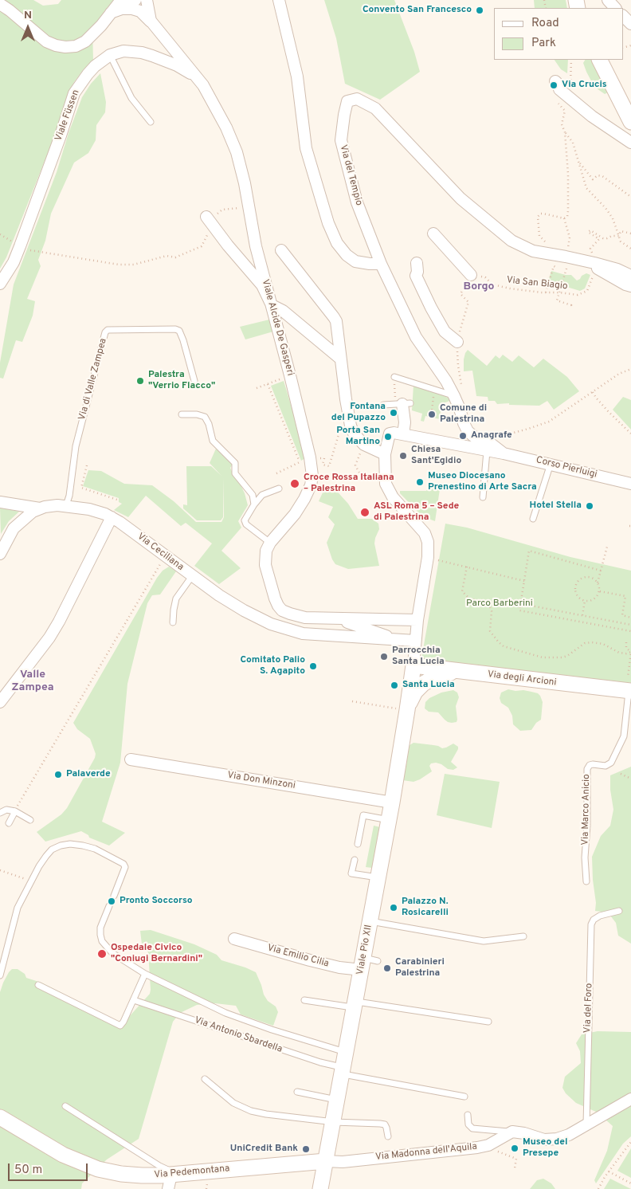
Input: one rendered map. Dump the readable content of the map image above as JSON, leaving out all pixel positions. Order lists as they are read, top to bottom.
{
  "streets": {
    "street": [
      "Viale Füssen",
      "Via del Tempio",
      "Viale Alcide De Gasperi",
      "Corso Pierluigi",
      "Via Ceciliana",
      "Via degli Arcioni",
      "Via Don Minzoni",
      "Viale Pio XII",
      "Via Emilio Cilia",
      "Via Madonna dell'Aquila",
      "Via Pedemontana"
    ],
    "lane": [
      "Via di Valle Zampea",
      "Via Marco Anicio",
      "Via del Foro",
      "Via Antonio Sbardella"
    ],
    "path": ["Via San Biagio"]
  },
  "crossings": [
    ["Viale Füssen", "Viale Alcide De Gasperi"],
    ["Via del Tempio", "Via San Biagio"],
    ["Via del Tempio", "Corso Pierluigi"],
    ["Via di Valle Zampea", "Via Ceciliana"],
    ["Via degli Arcioni", "Via Marco Anicio"],
    ["Via degli Arcioni", "Viale Pio XII"],
    ["Via Don Minzoni", "Viale Pio XII"],
    ["Viale Pio XII", "Via Emilio Cilia"],
    ["Viale Pio XII", "Via Antonio Sbardella"],
    ["Viale Pio XII", "Via Madonna dell'Aquila"],
    ["Viale Pio XII", "Via Pedemontana"],
    ["Via Madonna dell'Aquila", "Via Pedemontana"]
  ],
  "districts": ["Borgo", "Valle Zampea"],
  "parks": ["Parco Barberini"],
  "places": [
    "Convento San Francesco",
    "Via Crucis",
    "Palestra \"Verrio Flacco\"",
    "Fontana del Pupazzo",
    "Comune di Palestrina",
    "Anagrafe",
    "Porta San Martino",
    "Chiesa Sant'Egidio",
    "Museo Diocesano Prenestino di Arte Sacra",
    "Croce Rossa Italiana – Palestrina",
    "Hotel Stella",
    "ASL Roma 5 – Sede di Palestrina",
    "Parrocchia Santa Lucia",
    "Comitato Palio S. Agapito",
    "Santa Lucia",
    "Palaverde",
    "Pronto Soccorso",
    "Palazzo N. Rosicarelli",
    "Ospedale Civico \"Coniugi Bernardini\"",
    "Carabinieri Palestrina",
    "Museo del Presepe",
    "UniCredit Bank"
  ],
  "legend": ["Road", "Park"],
  "scale_bar": "50 m",
  "north": "top"
}
